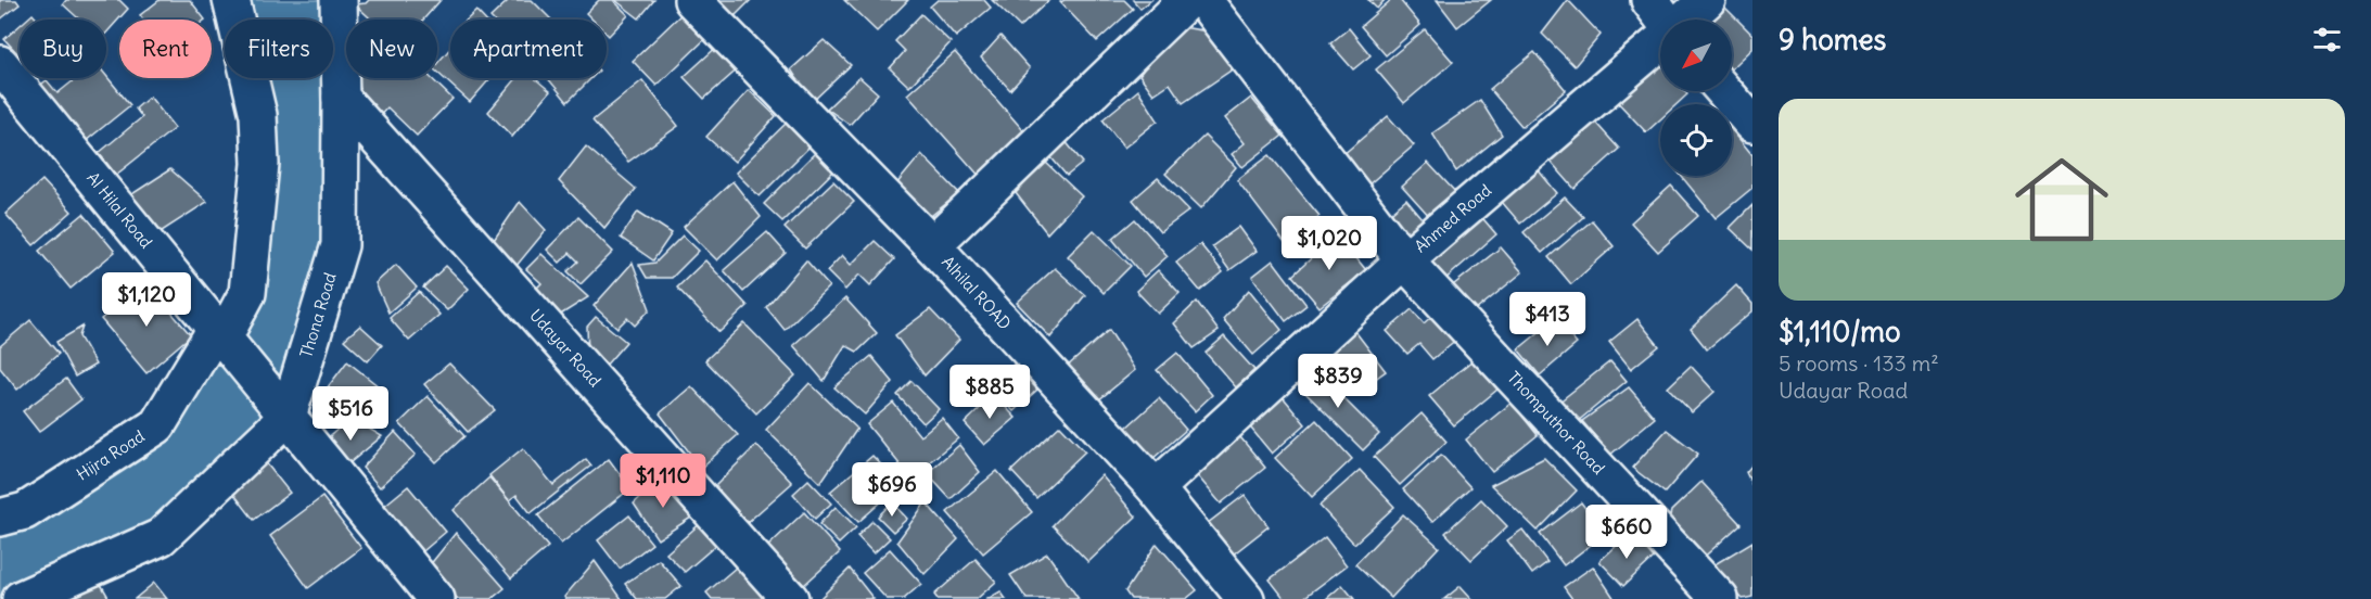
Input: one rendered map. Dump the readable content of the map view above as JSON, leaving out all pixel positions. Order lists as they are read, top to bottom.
{
  "streets": {
    "street": [
      "Al Hilal Road",
      "Ahmed Road",
      "Alhilal ROAD",
      "Thona Road",
      "Udayar Road",
      "Thomputhor Road",
      "Hijra Road"
    ]
  },
  "crossings": [
    ["Al Hilal Road", "Thona Road"],
    ["Al Hilal Road", "Hijra Road"],
    ["Ahmed Road", "Alhilal ROAD"],
    ["Ahmed Road", "Thomputhor Road"],
    ["Thona Road", "Udayar Road"]
  ],
  "north": "bottom left",
  "page": {
    "heading": "9 homes",
    "chip": [
      "Buy",
      "Rent",
      "Filters",
      "New",
      "Apartment"
    ],
    "list": [
      {
        "name": "$1,110/mo",
        "note": "5 rooms · 133 m² · Udayar Road"
      }
    ],
    "price": [
      "$1,020",
      "$1,120",
      "$413",
      "$839",
      "$885",
      "$516",
      "$1,110",
      "$696",
      "$660"
    ]
  }
}
